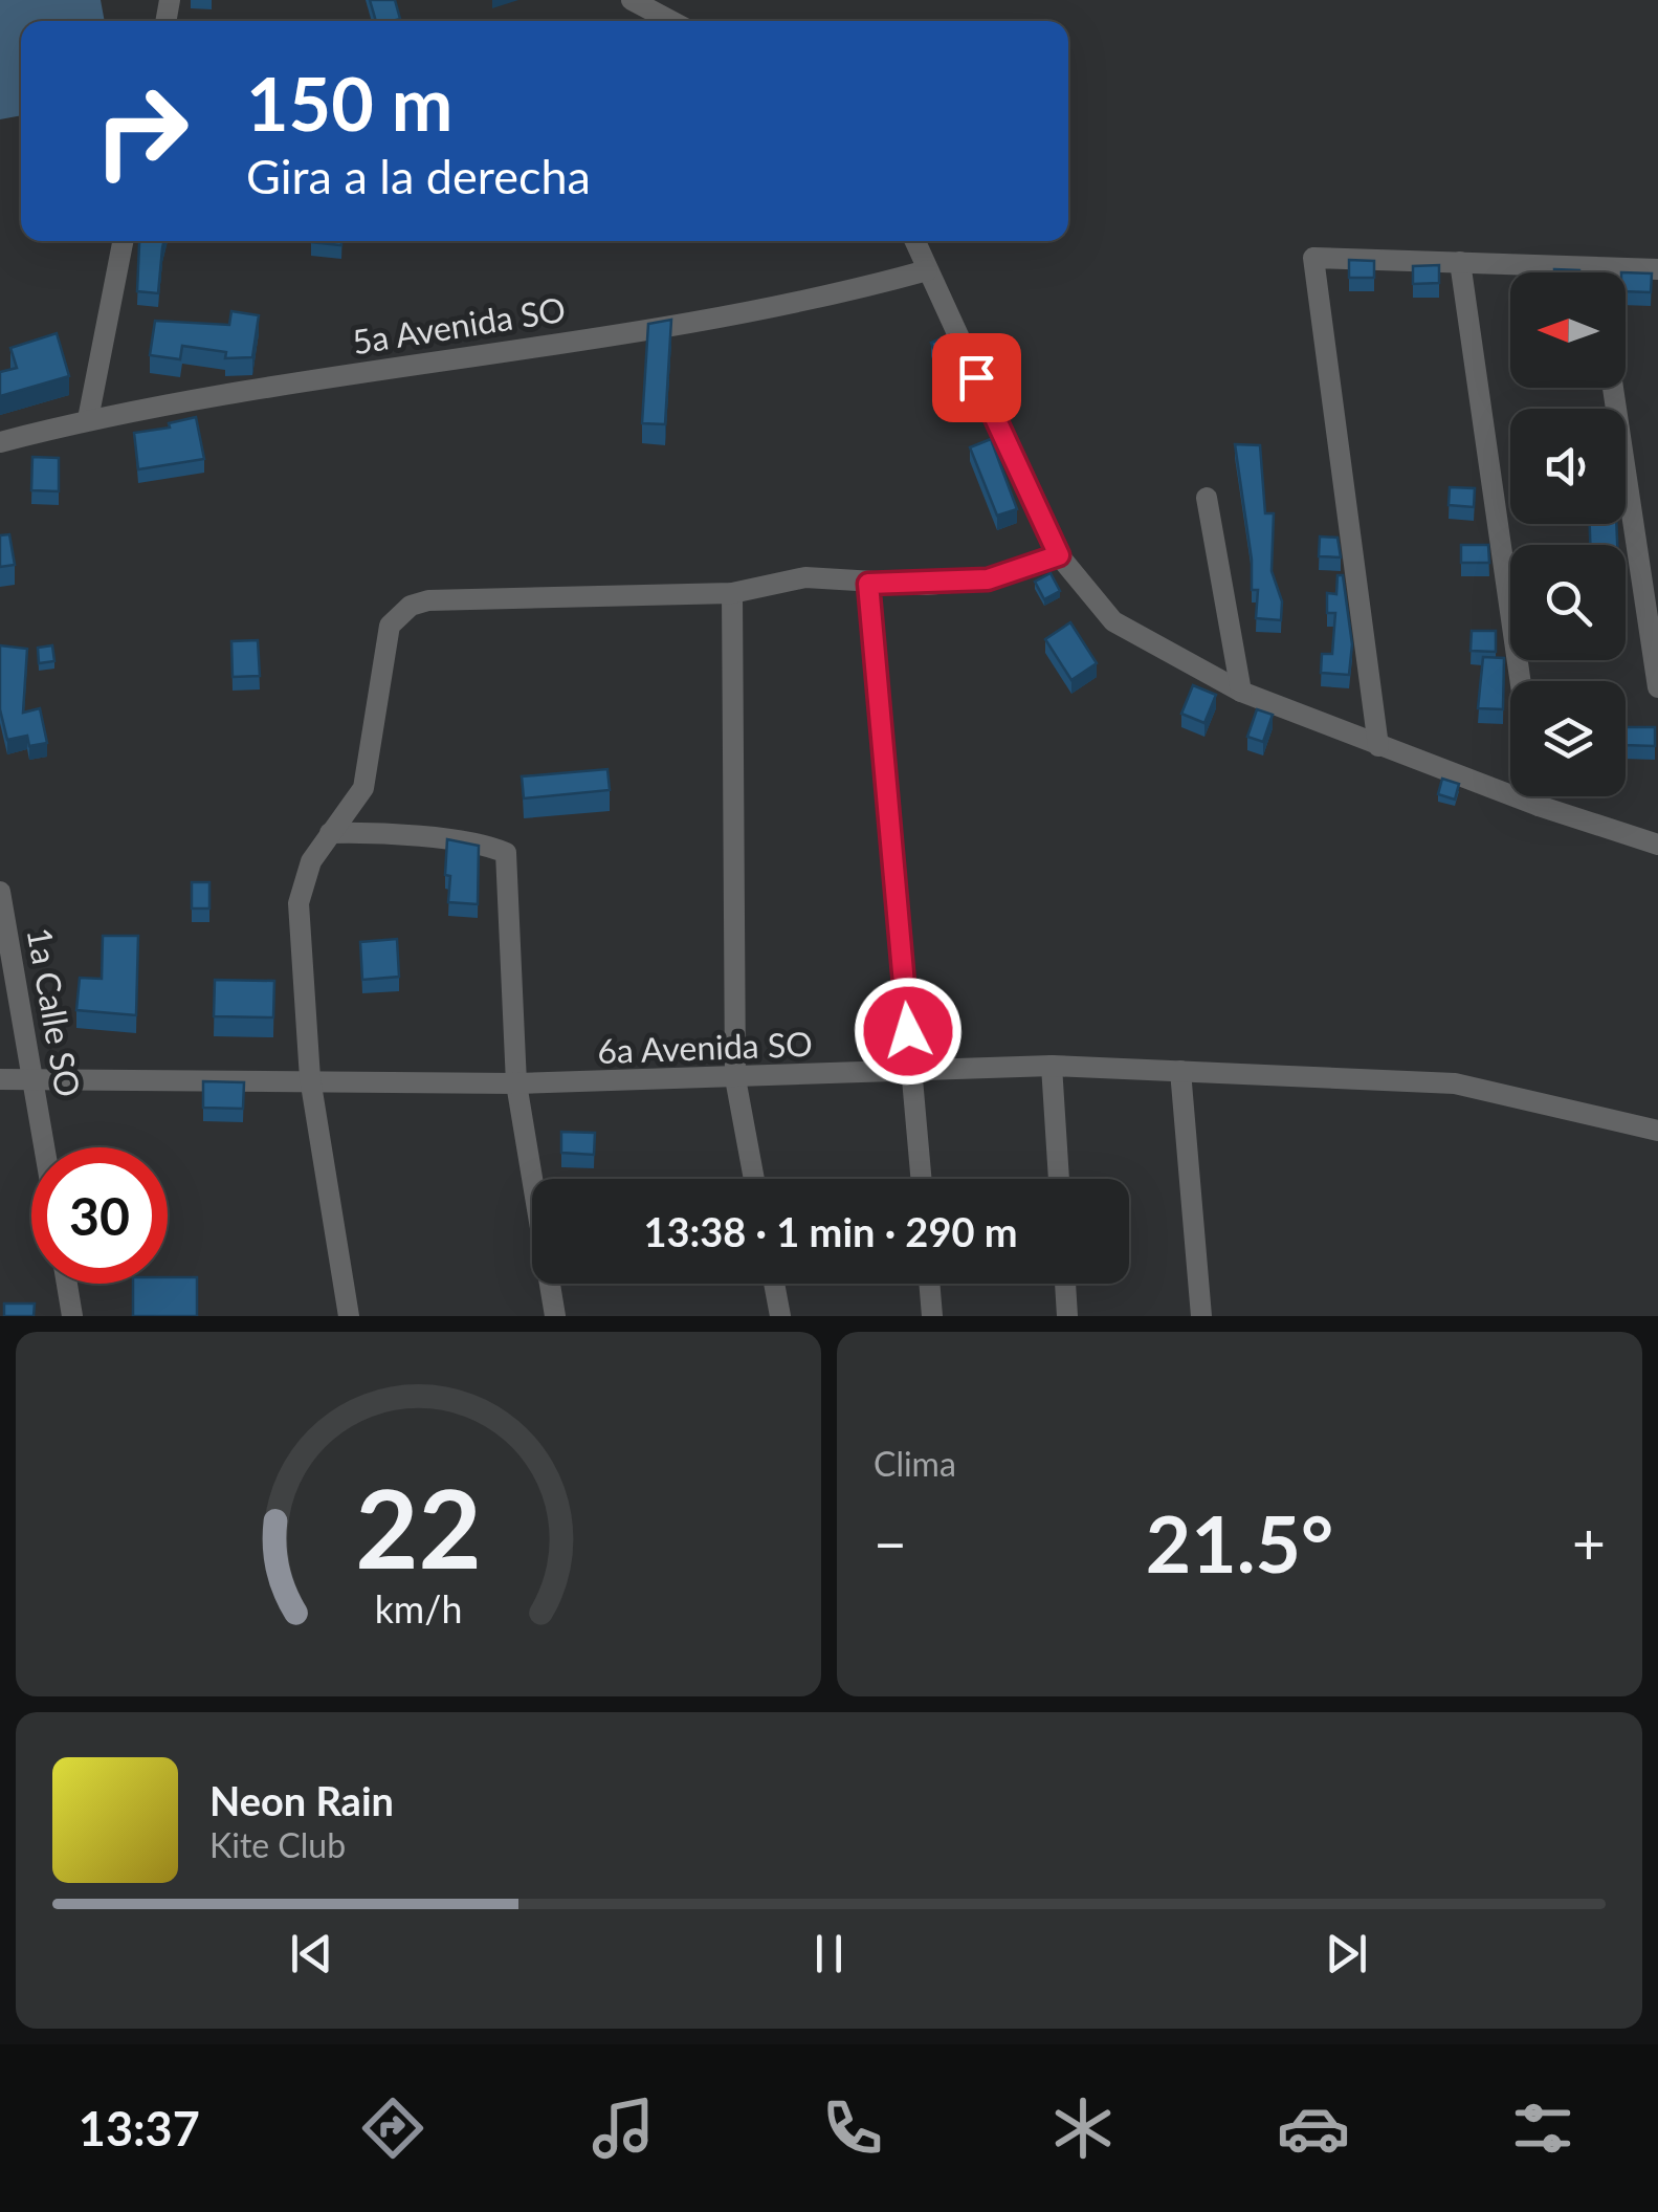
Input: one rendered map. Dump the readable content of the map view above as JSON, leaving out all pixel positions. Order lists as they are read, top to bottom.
{
  "streets": {
    "street": ["5a Avenida SO", "1a Calle SO", "6a Avenida SO"]
  },
  "crossings": [
    ["1a Calle SO", "6a Avenida SO"]
  ],
  "north": "left",
  "page": {
    "turn": ["150 m", "Gira a la derecha"],
    "limit": "30",
    "trip": "13:38 · 1 min · 290 m",
    "tile": "Clima",
    "heat": ["−", "21.5°", "+"],
    "song": ["Neon Rain", "Kite Club"],
    "tabs": "13:37",
    "gauge": ["22", "km/h"]
  }
}
